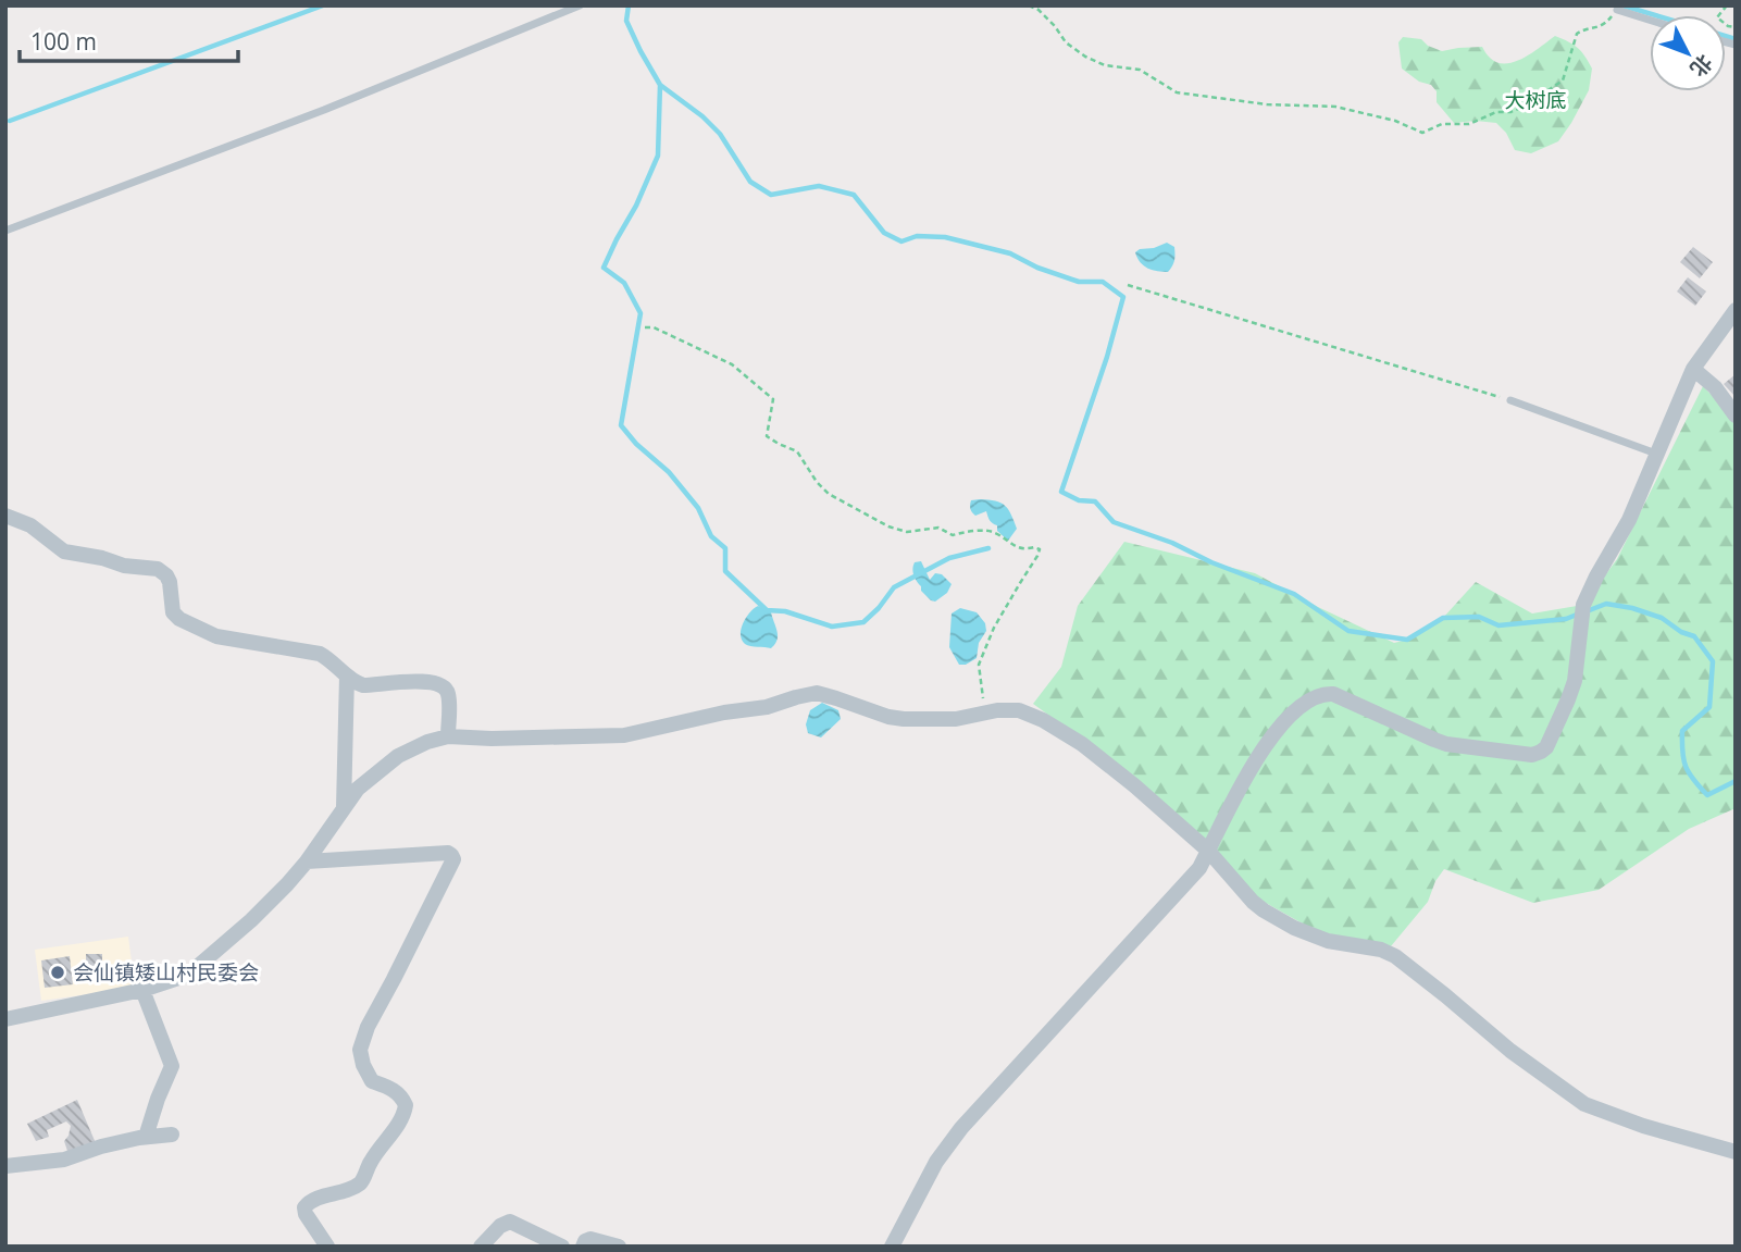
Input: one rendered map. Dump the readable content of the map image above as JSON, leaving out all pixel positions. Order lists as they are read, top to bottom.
{
  "parks": ["大树底"],
  "places": ["会仙镇矮山村民委会"],
  "scale_bar": "100 m",
  "north": "bottom right"
}
